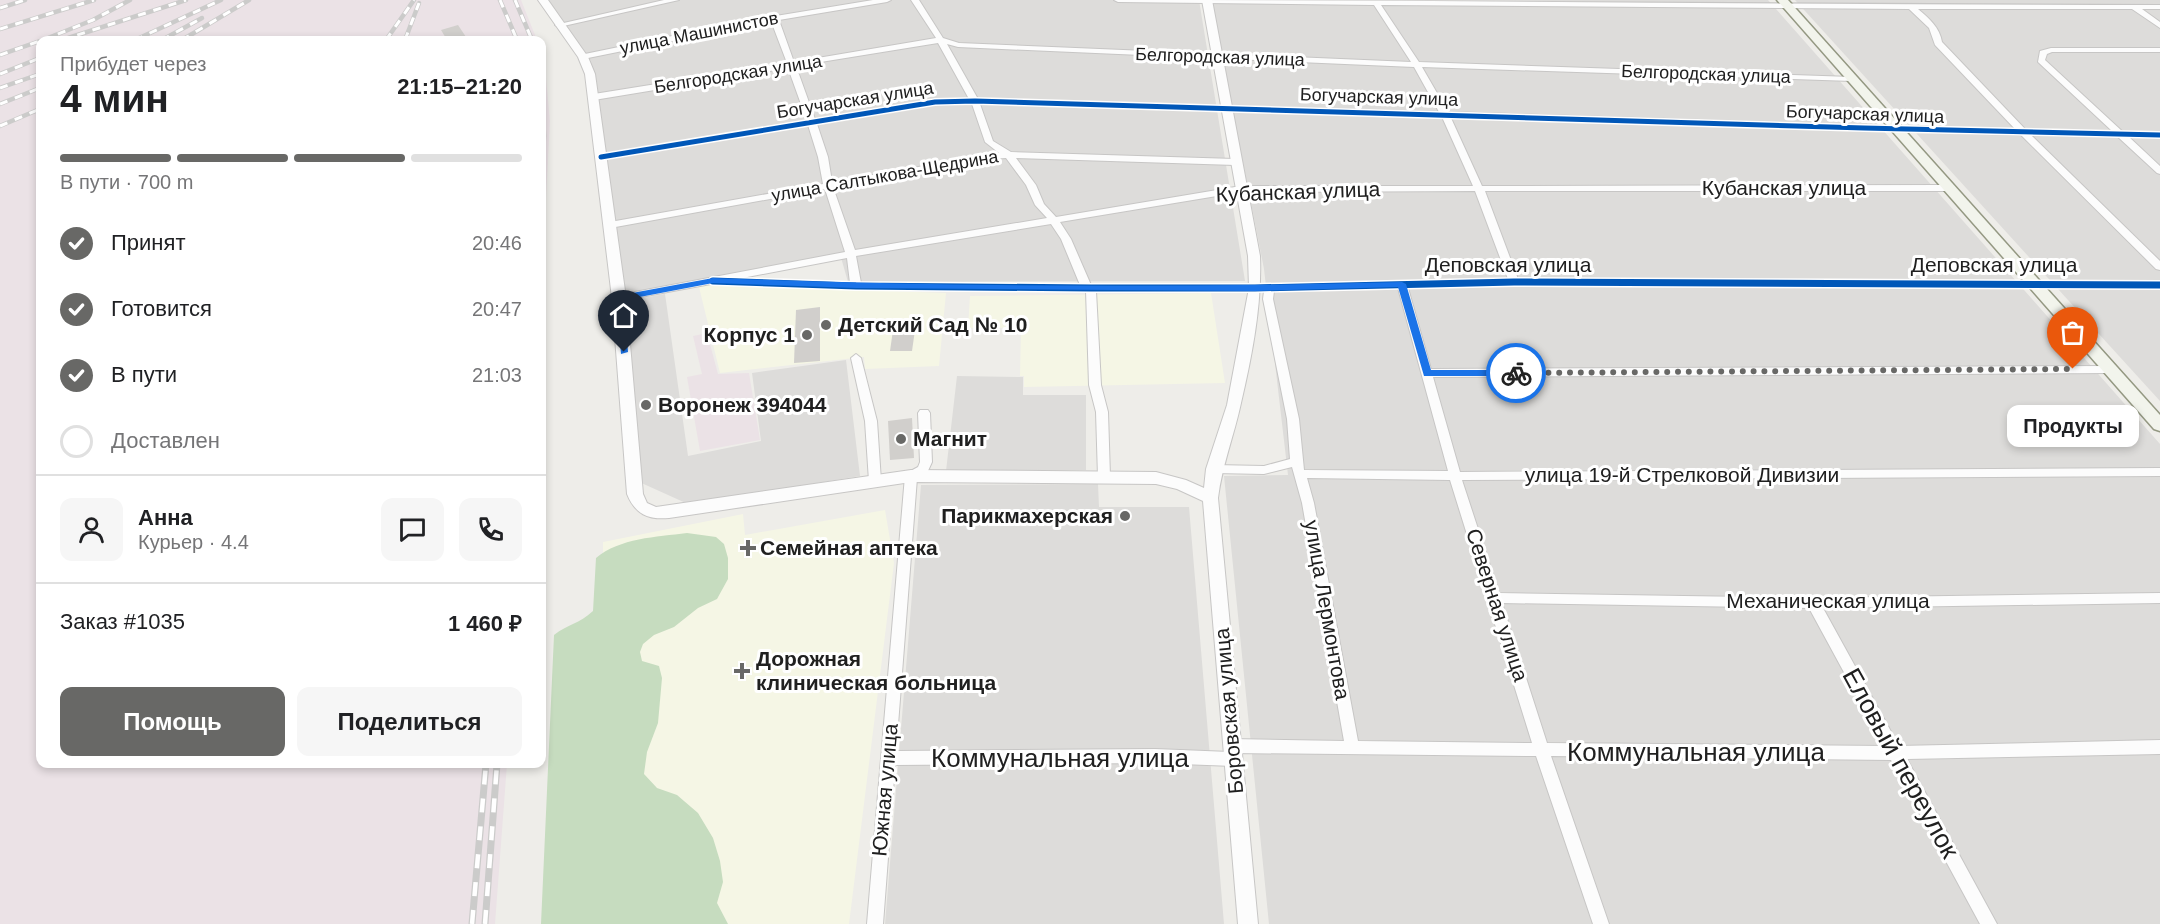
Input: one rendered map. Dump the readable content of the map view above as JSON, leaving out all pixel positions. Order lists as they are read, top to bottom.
{
  "streets": {
    "street": [
      "улица Машинистов",
      "Белгородская улица",
      "Богучарская улица",
      "улица Салтыкова-Щедрина",
      "Кубанская улица",
      "Деповская улица",
      "улица 19-й Стрелковой Дивизии",
      "Механическая улица",
      "Северная улица",
      "улица Лермонтова",
      "Боровская улица",
      "Коммунальная улица",
      "Еловый переулок",
      "Южная улица"
    ]
  },
  "crossings": [
    ["Кубанская улица", "Деповская улица"],
    ["Деповская улица", "Северная улица"],
    ["Деповская улица", "улица Лермонтова"],
    ["улица 19-й Стрелковой Дивизии", "Северная улица"],
    ["улица 19-й Стрелковой Дивизии", "улица Лермонтова"],
    ["Механическая улица", "Северная улица"],
    ["Механическая улица", "Еловый переулок"],
    ["Северная улица", "Коммунальная улица"],
    ["улица Лермонтова", "Коммунальная улица"],
    ["Боровская улица", "Коммунальная улица"],
    ["Коммунальная улица", "Еловый переулок"],
    ["Коммунальная улица", "Южная улица"]
  ],
  "places": {
    "other": [
      "Детский Сад № 10",
      "Корпус 1",
      "Продукты",
      "Воронеж 394044",
      "Магнит",
      "Парикмахерская"
    ],
    "health": ["Семейная аптека", "Дорожная клиническая больница"]
  },
  "page": {
    "heading": ["4 мин", "Прибудет через", "21:15–21:20"],
    "panel": [
      "Анна",
      "Курьер · 4.4",
      "Заказ #1035",
      "1 460 ₽"
    ],
    "bar": "В пути · 700 m",
    "list": [
      ["Принят", "20:46"],
      ["Готовится", "20:47"],
      ["В пути", "21:03"],
      "Доставлен"
    ],
    "bubble": "Продукты",
    "buttons": ["Помощь", "Поделиться"]
  }
}
